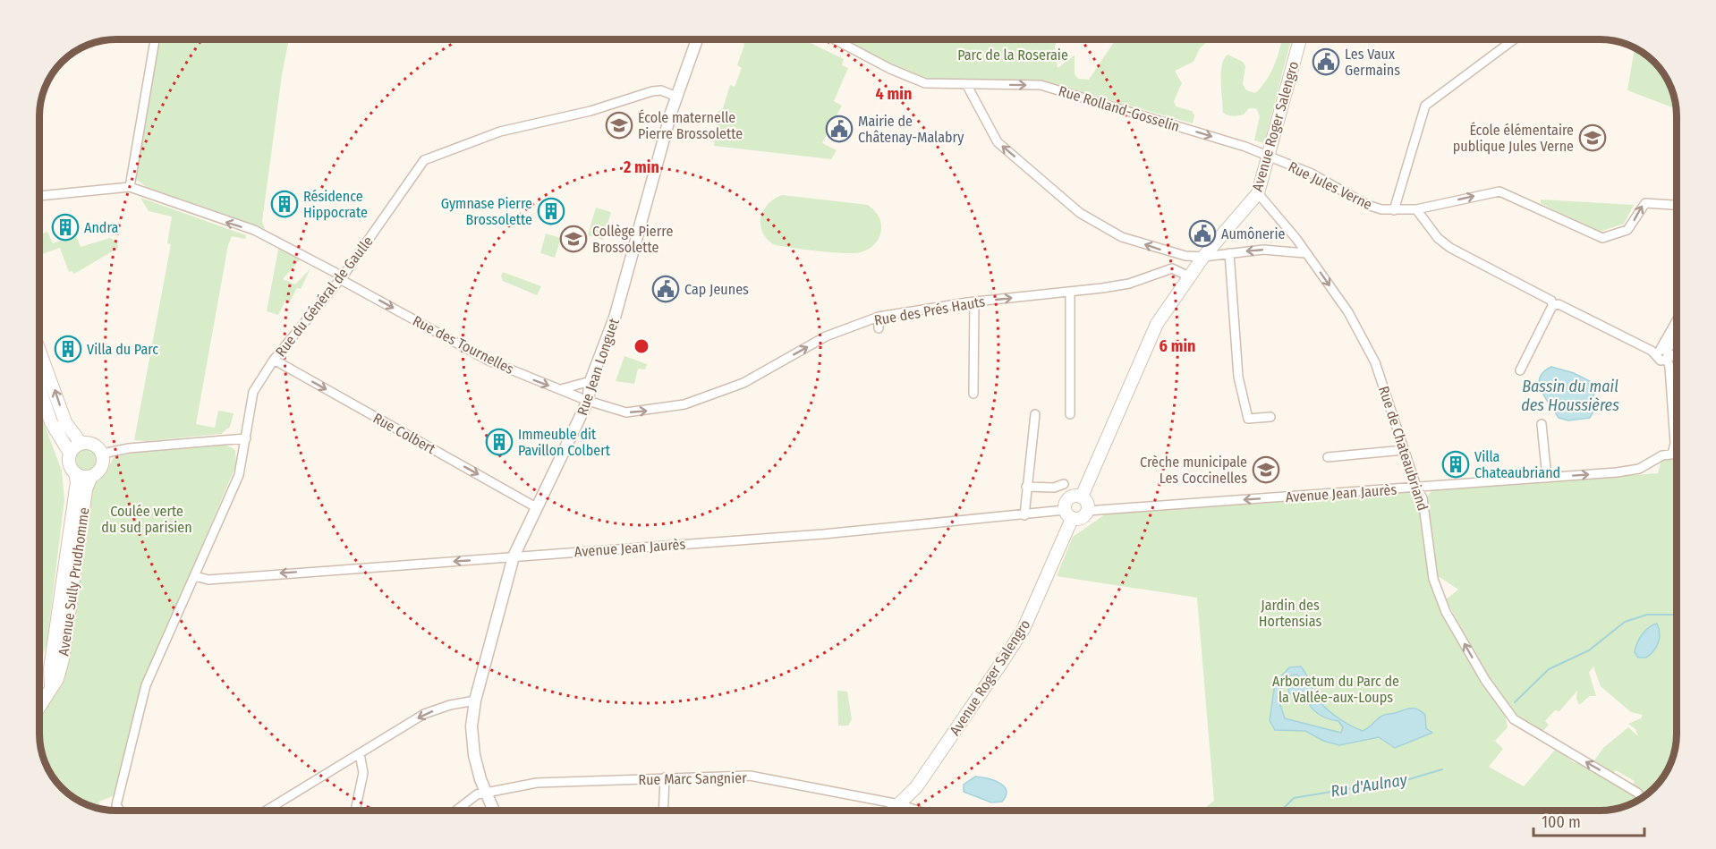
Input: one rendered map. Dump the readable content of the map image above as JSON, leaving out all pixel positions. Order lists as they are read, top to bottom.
{
  "streets": {
    "main road": ["Avenue Roger Salengro", "Avenue Sully Prudhomme"],
    "street": [
      "Rue Rolland-Gosselin",
      "Rue Jules Verne",
      "Rue du Général de Gaulle",
      "Rue des Prés Hauts",
      "Rue des Tournelles",
      "Rue Jean Longuet",
      "Rue Colbert",
      "Rue de Chateaubriand",
      "Avenue Jean Jaurès",
      "Rue Marc Sangnier"
    ]
  },
  "crossings": [
    ["Rue Rolland-Gosselin", "Avenue Roger Salengro"],
    ["Rue Rolland-Gosselin", "Rue Jules Verne"],
    ["Avenue Roger Salengro", "Rue Jules Verne"],
    ["Avenue Roger Salengro", "Rue des Prés Hauts"],
    ["Avenue Roger Salengro", "Rue de Chateaubriand"],
    ["Avenue Roger Salengro", "Avenue Jean Jaurès"],
    ["Avenue Roger Salengro", "Rue Marc Sangnier"],
    ["Rue du Général de Gaulle", "Rue des Tournelles"],
    ["Rue du Général de Gaulle", "Rue Jean Longuet"],
    ["Rue du Général de Gaulle", "Rue Colbert"],
    ["Rue du Général de Gaulle", "Avenue Jean Jaurès"],
    ["Rue des Prés Hauts", "Rue des Tournelles"],
    ["Rue des Prés Hauts", "Rue Jean Longuet"],
    ["Rue Jean Longuet", "Rue Colbert"],
    ["Rue Jean Longuet", "Avenue Jean Jaurès"],
    ["Rue Jean Longuet", "Rue Marc Sangnier"],
    ["Rue de Chateaubriand", "Avenue Jean Jaurès"]
  ],
  "one_way": [
    "Rue Rolland-Gosselin",
    "Rue Jules Verne",
    "Rue des Prés Hauts",
    "Rue Colbert"
  ],
  "water": ["Bassin du mail des Houssières", "Ru d'Aulnay"],
  "parks": [
    "Parc de la Roseraie",
    "Coulée verte du sud parisien",
    "Jardin des Hortensias",
    "Arboretum du Parc de la Vallée-aux-Loups"
  ],
  "places": {
    "public building": [
      "Les Vaux Germains",
      "Mairie de Châtenay-Malabry",
      "Aumônerie",
      "Cap Jeunes"
    ],
    "school or university": [
      "École maternelle Pierre Brossolette",
      "École élémentaire publique Jules Verne",
      "Collège Pierre Brossolette",
      "Crèche municipale Les Coccinelles"
    ],
    "building": [
      "Résidence Hippocrate",
      "Gymnase Pierre Brossolette",
      "Andra",
      "Villa du Parc",
      "Immeuble dit Pavillon Colbert",
      "Villa Chateaubriand"
    ]
  },
  "scale_bar": "100 m",
  "rings": ["4 min", "2 min", "6 min"]
}
